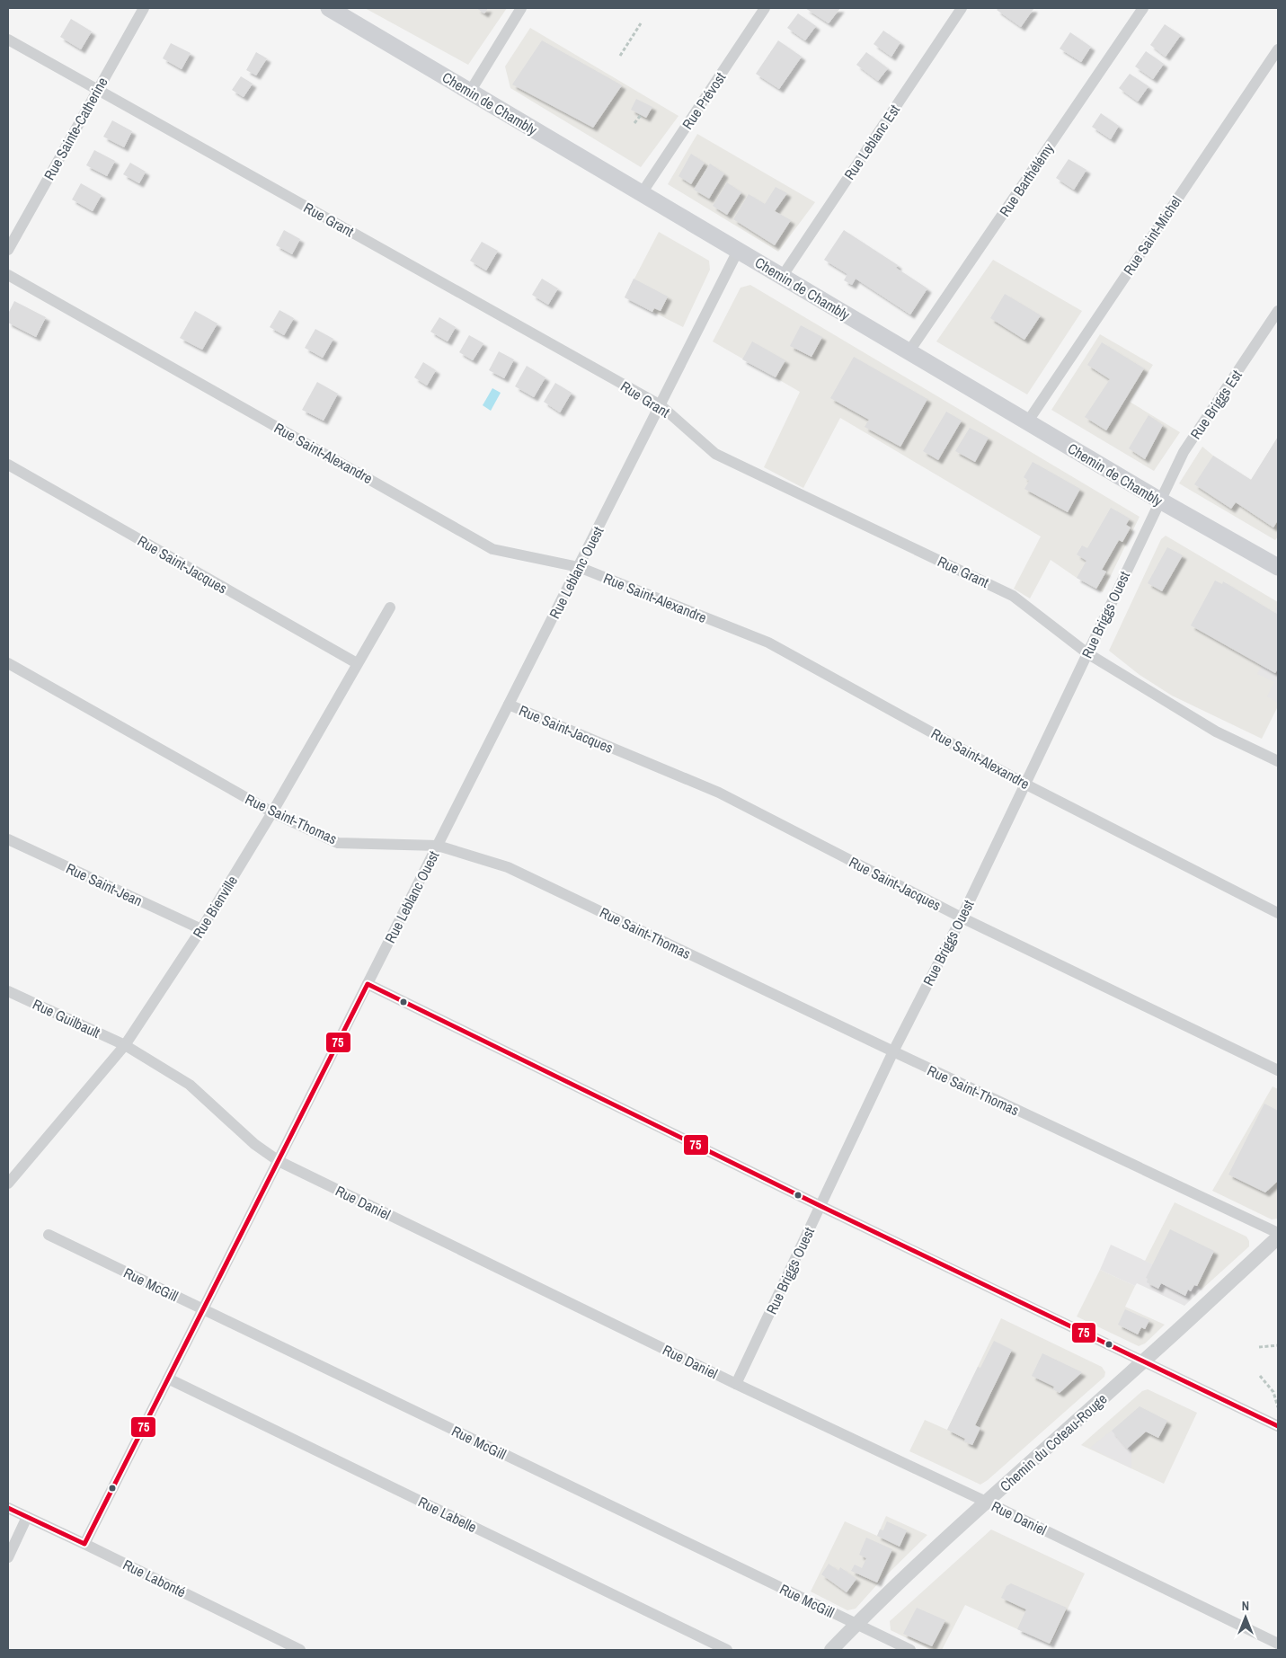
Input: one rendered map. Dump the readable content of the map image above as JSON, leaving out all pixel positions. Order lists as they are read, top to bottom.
{
  "streets": {
    "main road": ["Chemin de Chambly"],
    "street": [
      "Rue Prévost",
      "Rue Sainte-Catherine",
      "Rue Leblanc Est",
      "Rue Barthélémy",
      "Rue Grant",
      "Rue Saint-Michel",
      "Rue Briggs Est",
      "Rue Saint-Alexandre",
      "Rue Saint-Jacques",
      "Rue Leblanc Ouest",
      "Rue Briggs Ouest",
      "Rue Saint-Thomas",
      "Rue Saint-Jean",
      "Rue Bienville",
      "Rue Guilbault",
      "Rue Daniel",
      "Rue McGill",
      "Chemin du Coteau-Rouge",
      "Rue Labelle",
      "Rue Labonté"
    ]
  },
  "crossings": [
    ["Rue Prévost", "Chemin de Chambly"],
    ["Chemin de Chambly", "Rue Leblanc Est"],
    ["Chemin de Chambly", "Rue Barthélémy"],
    ["Chemin de Chambly", "Rue Saint-Michel"],
    ["Chemin de Chambly", "Rue Briggs Est"],
    ["Chemin de Chambly", "Rue Leblanc Ouest"],
    ["Chemin de Chambly", "Rue Briggs Ouest"],
    ["Rue Sainte-Catherine", "Rue Grant"],
    ["Rue Grant", "Rue Leblanc Ouest"],
    ["Rue Grant", "Rue Briggs Ouest"],
    ["Rue Briggs Est", "Rue Briggs Ouest"],
    ["Rue Saint-Alexandre", "Rue Leblanc Ouest"],
    ["Rue Saint-Alexandre", "Rue Briggs Ouest"],
    ["Rue Saint-Jacques", "Rue Leblanc Ouest"],
    ["Rue Saint-Jacques", "Rue Briggs Ouest"],
    ["Rue Saint-Jacques", "Rue Bienville"],
    ["Rue Leblanc Ouest", "Rue Saint-Thomas"],
    ["Rue Leblanc Ouest", "Rue Daniel"],
    ["Rue Leblanc Ouest", "Rue McGill"],
    ["Rue Leblanc Ouest", "Rue Labelle"],
    ["Rue Leblanc Ouest", "Rue Labonté"],
    ["Rue Briggs Ouest", "Rue Saint-Thomas"],
    ["Rue Briggs Ouest", "Rue Daniel"],
    ["Rue Saint-Thomas", "Rue Bienville"],
    ["Rue Saint-Jean", "Rue Bienville"],
    ["Rue Bienville", "Rue Guilbault"],
    ["Rue Bienville", "Rue Daniel"],
    ["Rue Guilbault", "Rue Daniel"],
    ["Rue Daniel", "Chemin du Coteau-Rouge"],
    ["Rue McGill", "Chemin du Coteau-Rouge"]
  ],
  "lines": ["transit line 75"],
  "north": "top"
}
